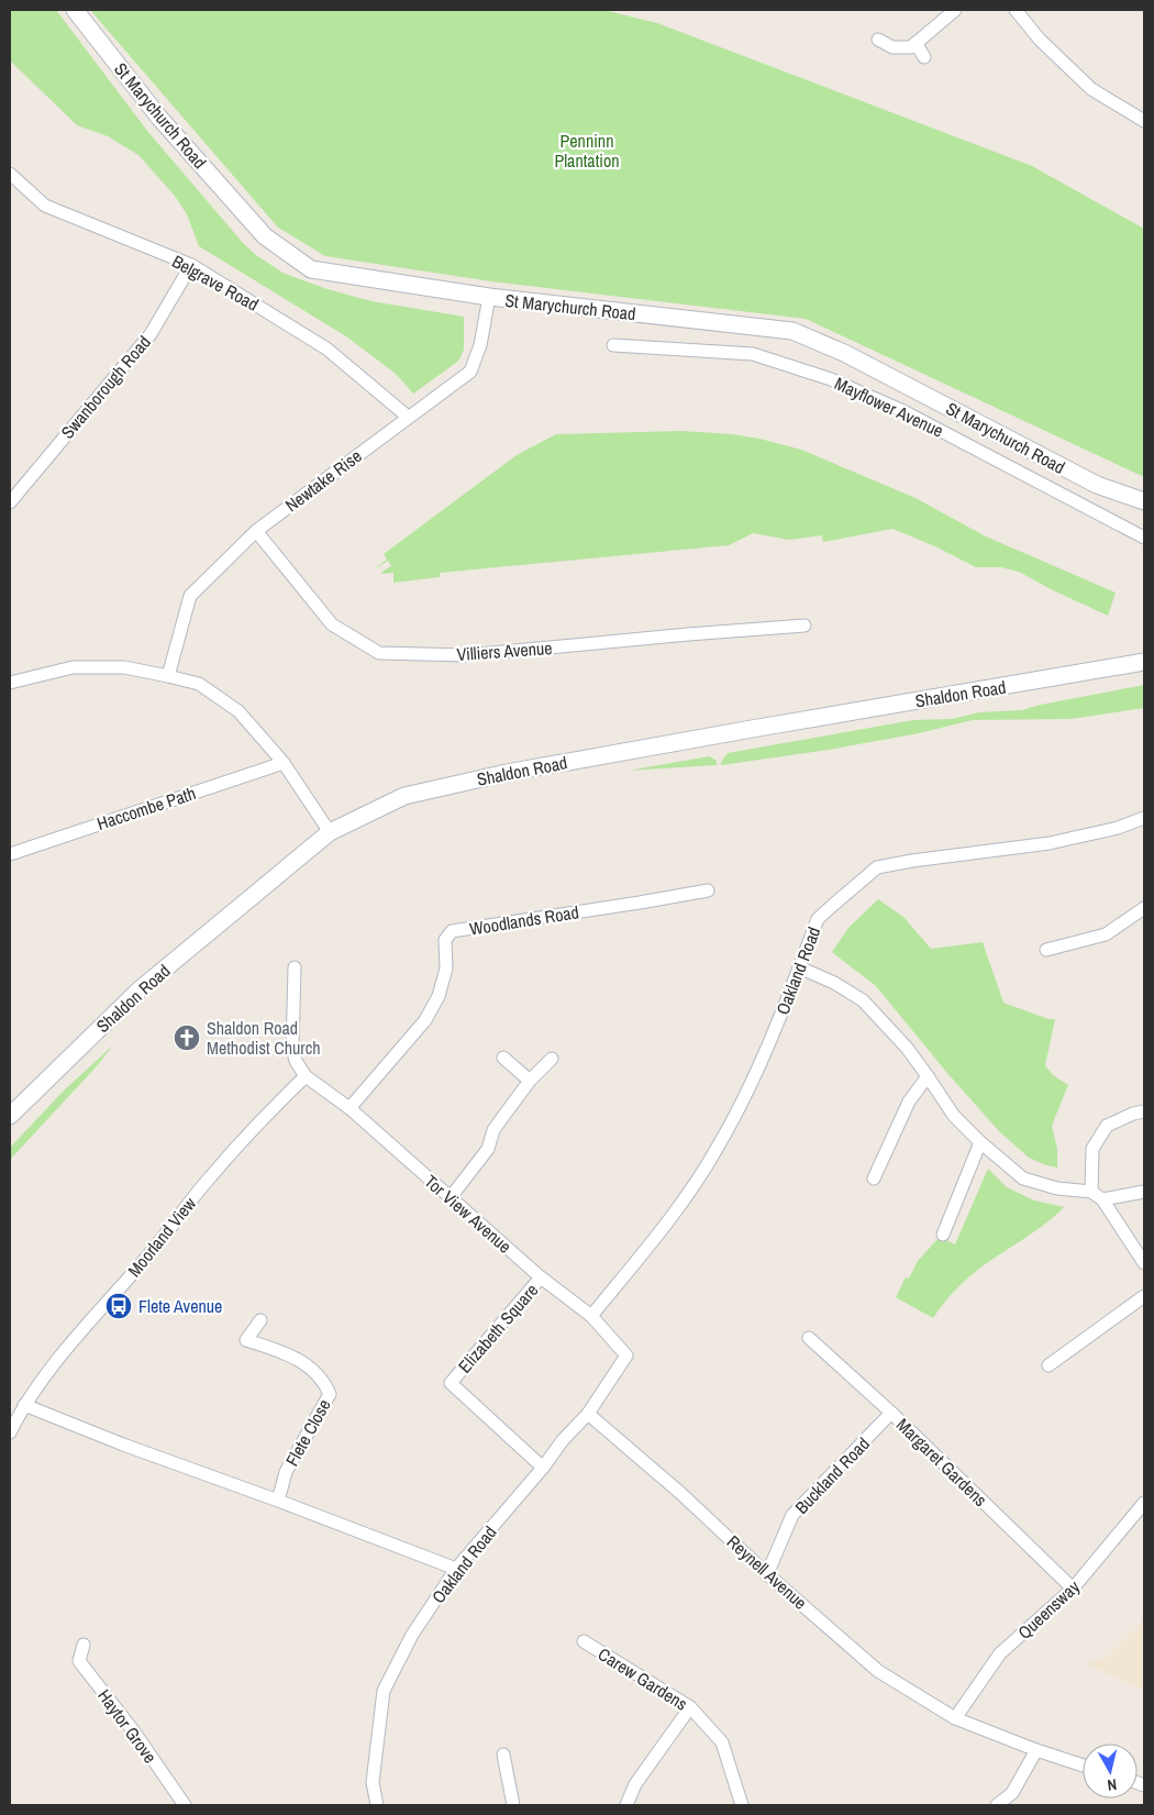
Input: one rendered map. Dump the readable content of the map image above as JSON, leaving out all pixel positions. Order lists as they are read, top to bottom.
{
  "streets": {
    "street": [
      "St Marychurch Road",
      "Belgrave Road",
      "Swanborough Road",
      "Mayflower Avenue",
      "Newtake Rise",
      "Villiers Avenue",
      "Shaldon Road",
      "Haccombe Path",
      "Woodlands Road",
      "Oakland Road",
      "Tor View Avenue",
      "Moorland View",
      "Elizabeth Square",
      "Flete Close",
      "Margaret Gardens",
      "Buckland Road",
      "Reynell Avenue",
      "Queensway",
      "Carew Gardens",
      "Haytor Grove"
    ]
  },
  "crossings": [
    ["St Marychurch Road", "Newtake Rise"],
    ["Belgrave Road", "Swanborough Road"],
    ["Belgrave Road", "Newtake Rise"],
    ["Newtake Rise", "Villiers Avenue"],
    ["Woodlands Road", "Tor View Avenue"],
    ["Oakland Road", "Tor View Avenue"],
    ["Oakland Road", "Elizabeth Square"],
    ["Oakland Road", "Reynell Avenue"],
    ["Tor View Avenue", "Moorland View"],
    ["Tor View Avenue", "Elizabeth Square"],
    ["Margaret Gardens", "Buckland Road"],
    ["Margaret Gardens", "Queensway"],
    ["Buckland Road", "Reynell Avenue"],
    ["Reynell Avenue", "Queensway"]
  ],
  "parks": ["Penninn Plantation"],
  "places": {
    "church": ["Shaldon Road Methodist Church"],
    "bus stop": ["Flete Avenue"]
  },
  "north": "bottom"
}
